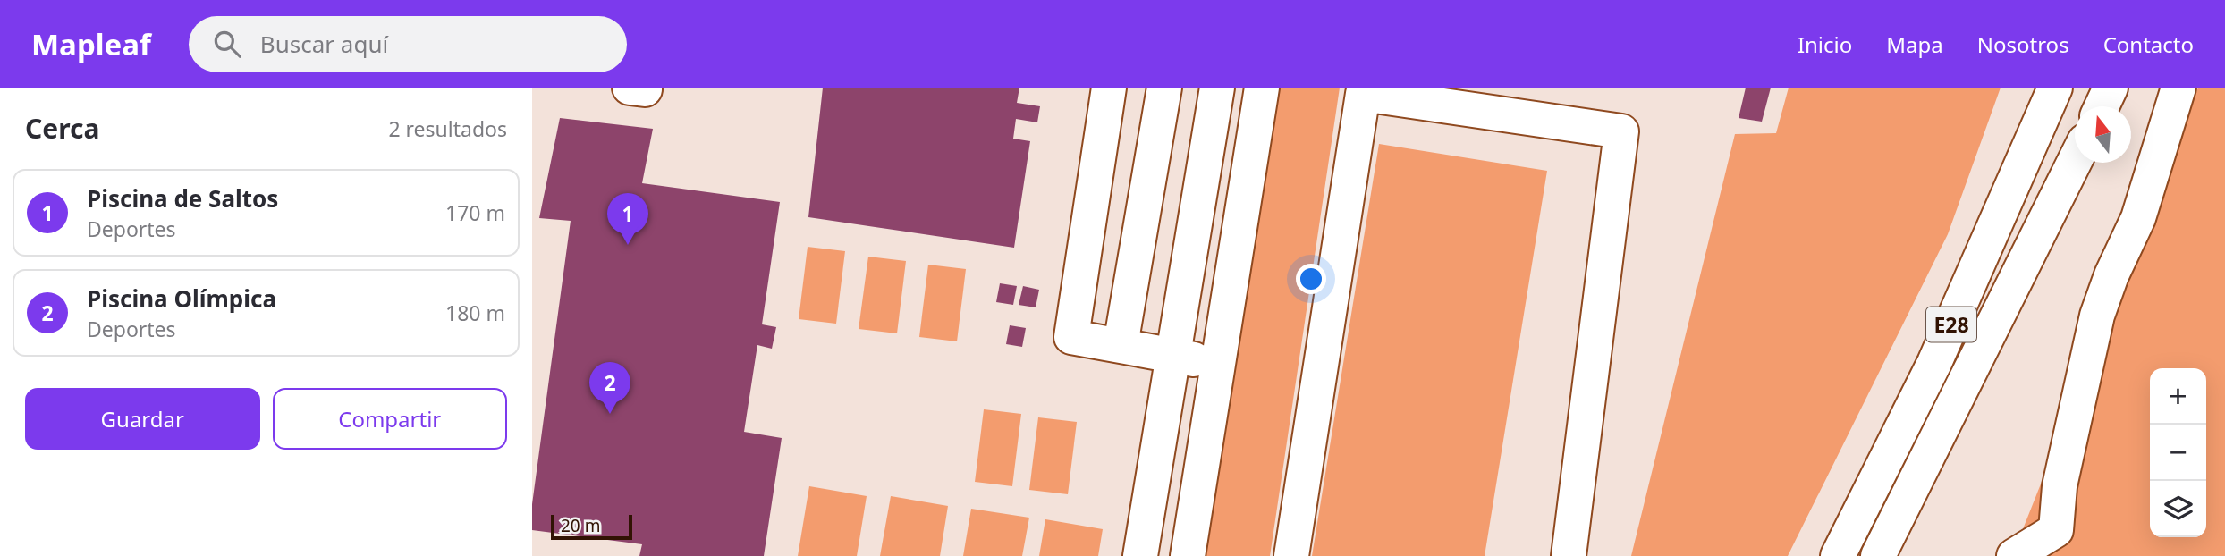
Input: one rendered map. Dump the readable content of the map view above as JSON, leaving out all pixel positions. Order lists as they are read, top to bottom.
{
  "streets": {
    "main road": ["E28"]
  },
  "scale_bar": "20 m",
  "north": "top",
  "page": {
    "header": "Mapleaf",
    "search": "Buscar aquí",
    "nav": [
      "Inicio",
      "Mapa",
      "Nosotros",
      "Contacto"
    ],
    "heading": ["Cerca", "2 resultados"],
    "list": [
      {
        "mark": "1",
        "name": "Piscina de Saltos",
        "note": "Deportes",
        "value": "170 m"
      },
      {
        "mark": "2",
        "name": "Piscina Olímpica",
        "note": "Deportes",
        "value": "180 m"
      }
    ],
    "pins": ["1", "2"],
    "map_buttons": ["+", "−"],
    "buttons": ["Guardar", "Compartir"],
    "scale": "20 m"
  }
}
